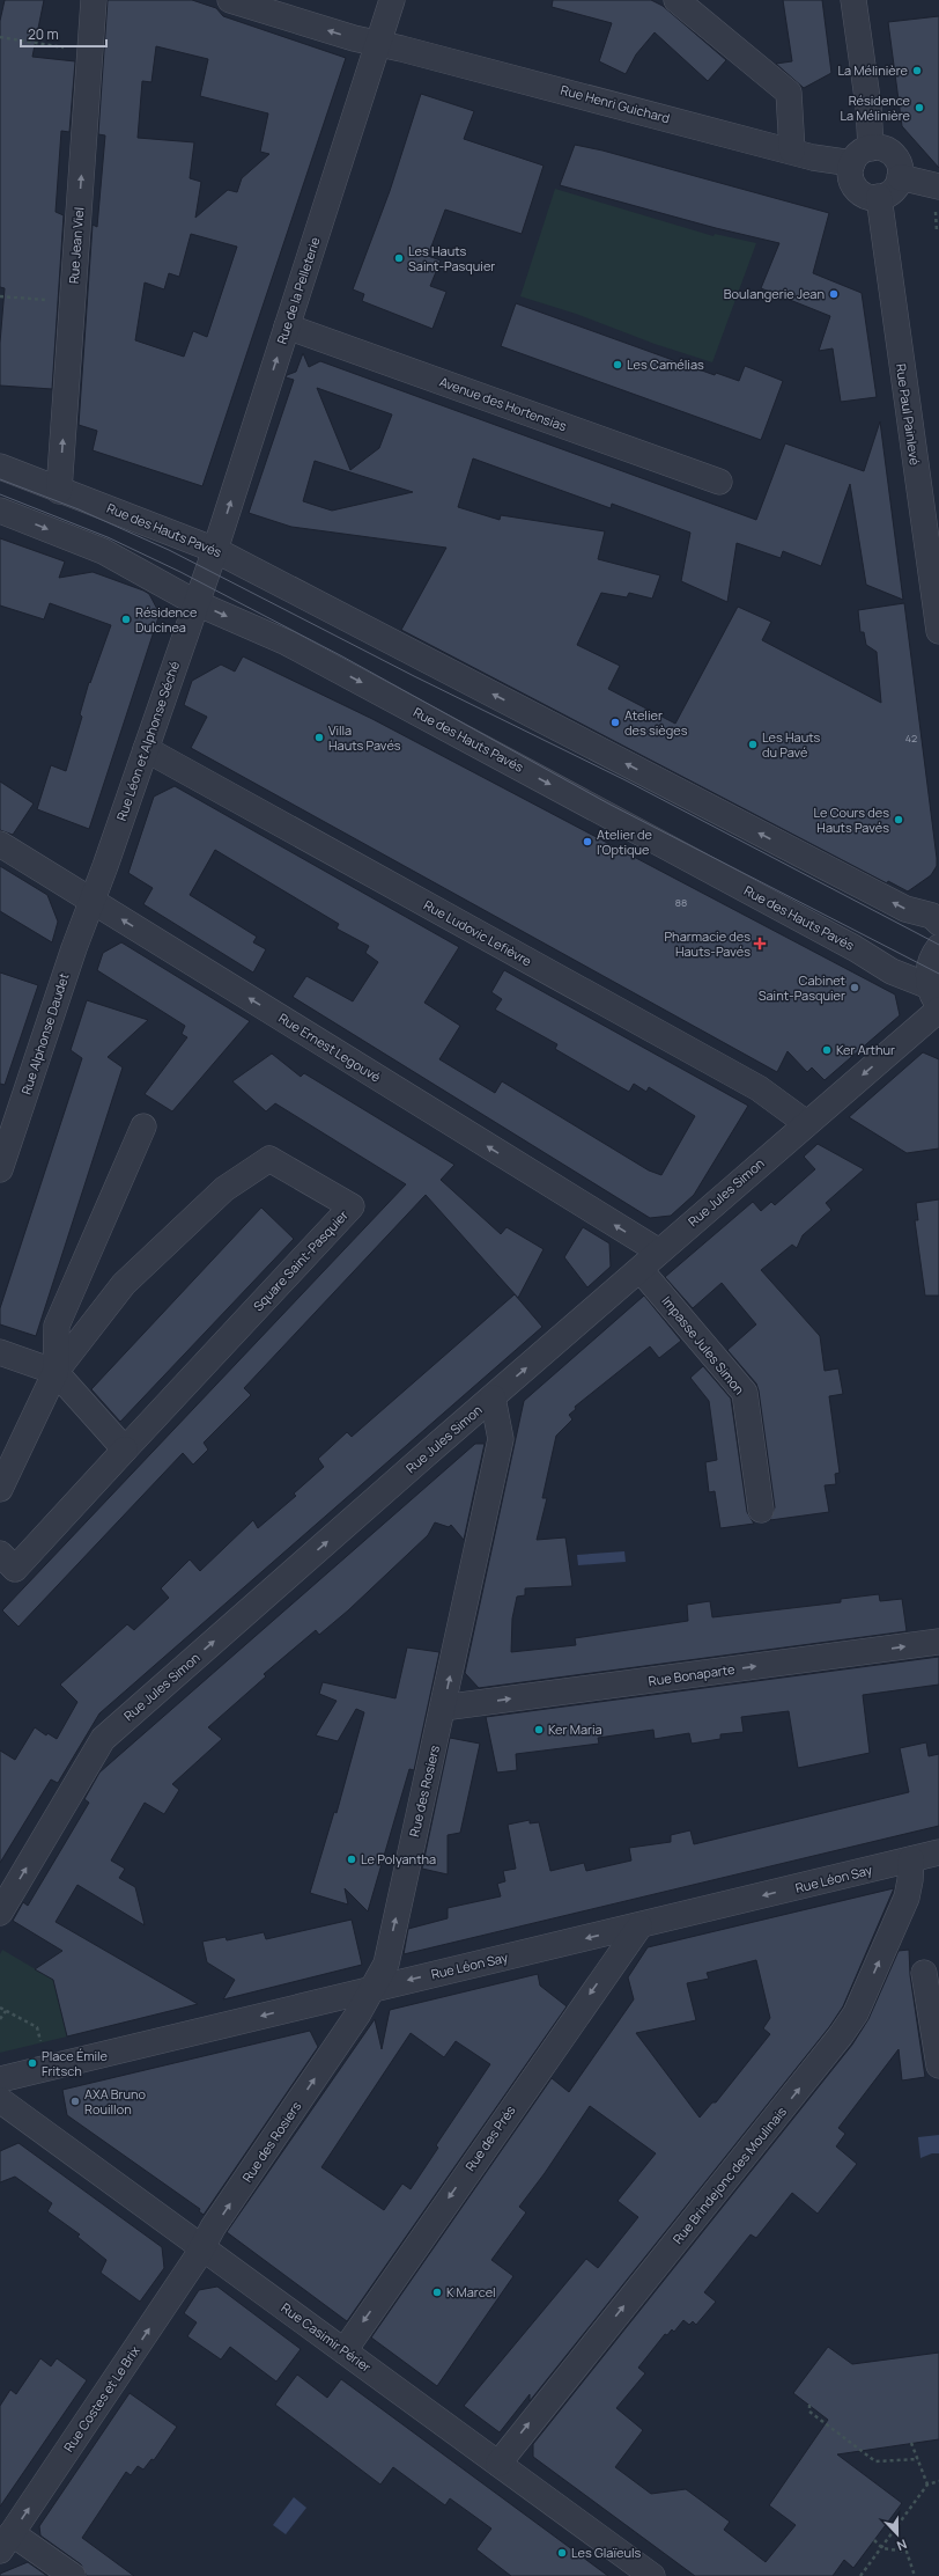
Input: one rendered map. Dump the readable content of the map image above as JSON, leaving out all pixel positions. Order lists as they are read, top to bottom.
{
  "streets": {
    "street": [
      "Rue Henri Guichard",
      "Rue Jean Viel",
      "Rue de la Pelleterie",
      "Avenue des Hortensias",
      "Rue Paul Painlevé",
      "Rue des Hauts Pavés",
      "Rue Léon et Alphonse Séché",
      "Rue Ludovic Lefièvre",
      "Rue Alphonse Daudet",
      "Rue Ernest Legouvé",
      "Rue Jules Simon",
      "Square Saint-Pasquier",
      "Impasse Jules Simon",
      "Rue Bonaparte",
      "Rue des Rosiers",
      "Rue Léon Say",
      "Rue des Prés",
      "Rue Brindejonc des Moulinais",
      "Rue Casimir Périer",
      "Rue Costes et Le Brix"
    ]
  },
  "crossings": [
    ["Rue Henri Guichard", "Rue de la Pelleterie"],
    ["Rue Henri Guichard", "Rue Paul Painlevé"],
    ["Rue Jean Viel", "Rue des Hauts Pavés"],
    ["Rue de la Pelleterie", "Avenue des Hortensias"],
    ["Rue de la Pelleterie", "Rue des Hauts Pavés"],
    ["Rue de la Pelleterie", "Rue Léon et Alphonse Séché"],
    ["Rue des Hauts Pavés", "Rue Léon et Alphonse Séché"],
    ["Rue Léon et Alphonse Séché", "Rue Ludovic Lefièvre"],
    ["Rue Léon et Alphonse Séché", "Rue Alphonse Daudet"],
    ["Rue Léon et Alphonse Séché", "Rue Ernest Legouvé"],
    ["Rue Ludovic Lefièvre", "Rue Jules Simon"],
    ["Rue Alphonse Daudet", "Rue Ernest Legouvé"],
    ["Rue Ernest Legouvé", "Rue Jules Simon"],
    ["Rue Jules Simon", "Impasse Jules Simon"],
    ["Rue Jules Simon", "Rue des Rosiers"],
    ["Rue Bonaparte", "Rue des Rosiers"],
    ["Rue des Rosiers", "Rue Léon Say"],
    ["Rue des Rosiers", "Rue Casimir Périer"],
    ["Rue des Rosiers", "Rue Costes et Le Brix"],
    ["Rue Léon Say", "Rue des Prés"],
    ["Rue Léon Say", "Rue Brindejonc des Moulinais"],
    ["Rue des Prés", "Rue Casimir Périer"],
    ["Rue Brindejonc des Moulinais", "Rue Casimir Périer"],
    ["Rue Casimir Périer", "Rue Costes et Le Brix"]
  ],
  "one_way": [
    "Rue Jean Viel",
    "Rue de la Pelleterie",
    "Rue Ernest Legouvé",
    "Rue Bonaparte",
    "Rue des Rosiers",
    "Rue Léon Say",
    "Rue des Prés",
    "Rue Brindejonc des Moulinais",
    "Rue Costes et Le Brix"
  ],
  "places": {
    "other": [
      "La Mélinière",
      "Résidence La Mélinière",
      "Les Hauts Saint-Pasquier",
      "Boulangerie Jean",
      "Les Camélias",
      "Résidence Dulcinea",
      "Atelier des sièges",
      "Villa Hauts Pavés",
      "Les Hauts du Pavé",
      "Le Cours des Hauts Pavés",
      "Atelier de l'Optique",
      "Cabinet Saint-Pasquier",
      "Ker Arthur",
      "Ker Maria",
      "Le Polyantha",
      "Place Émile Fritsch",
      "AXA Bruno Rouillon",
      "K Marcel",
      "Les Glaïeuls"
    ],
    "health": ["Pharmacie des Hauts-Pavés"]
  },
  "house_numbers": ["42", "88"],
  "scale_bar": "20 m",
  "north": "bottom"
}
